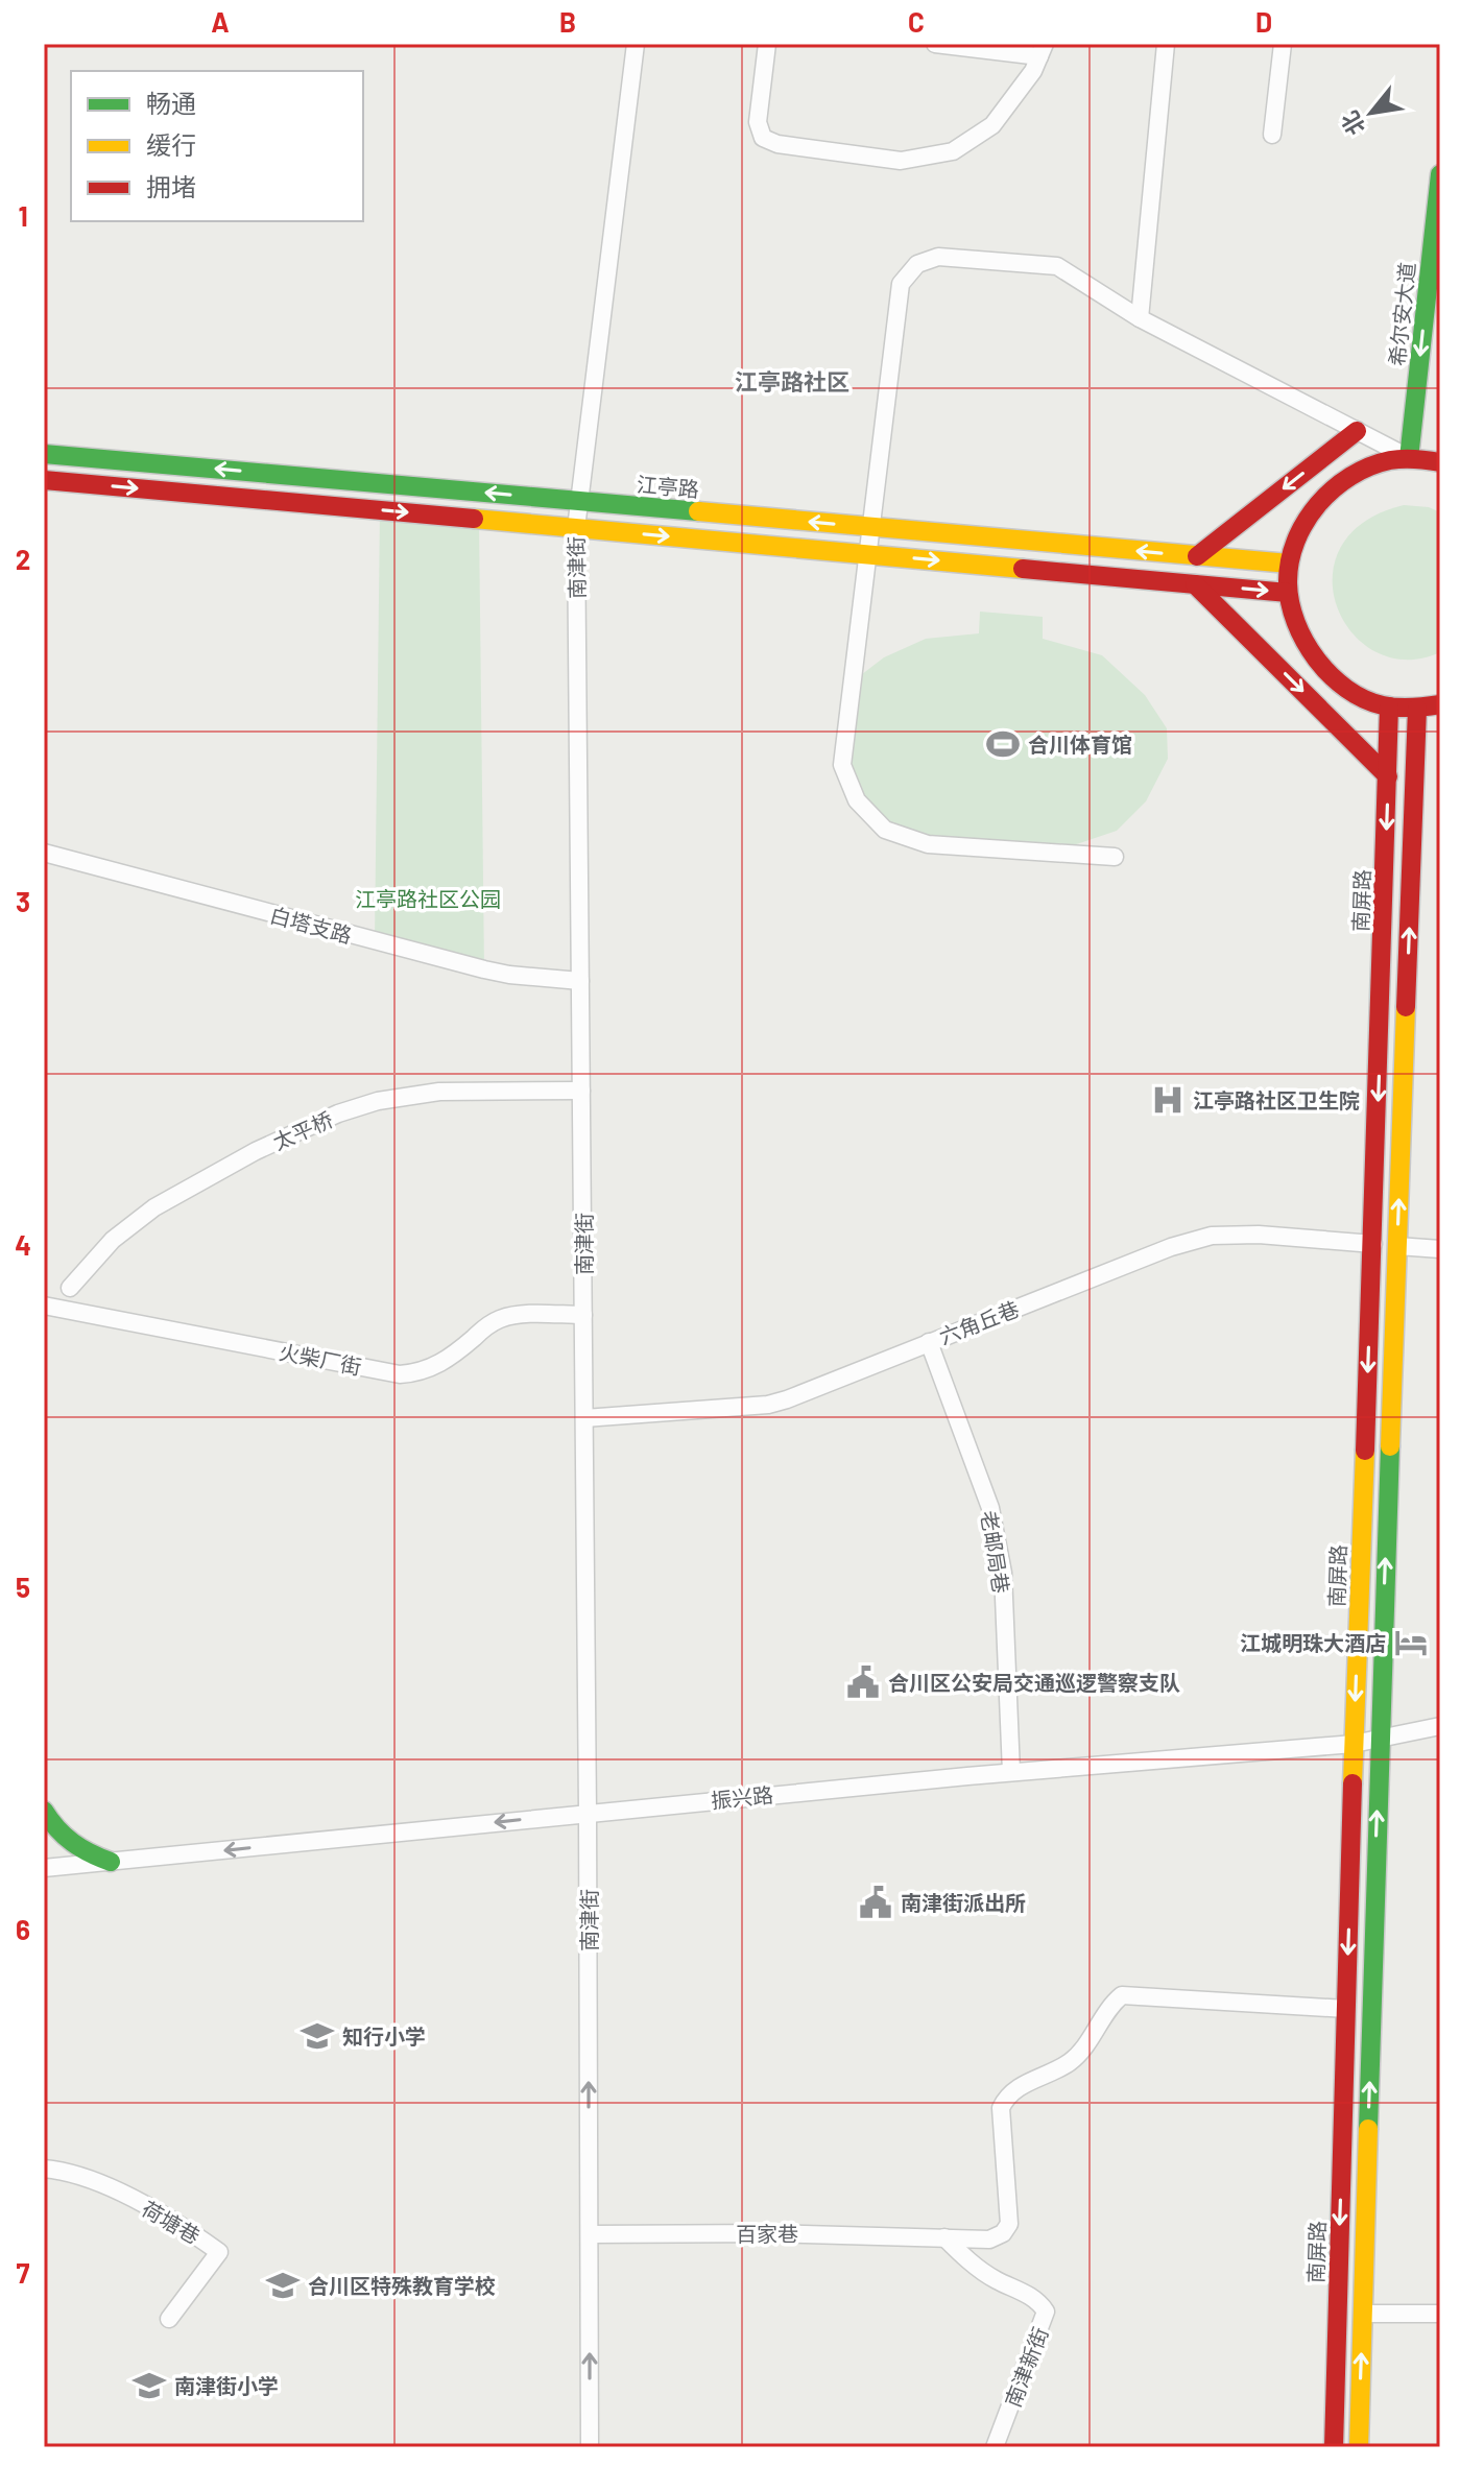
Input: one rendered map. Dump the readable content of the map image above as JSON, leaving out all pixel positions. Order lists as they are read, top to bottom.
{
  "streets": {
    "main road": ["希尔安大道", "江亭路", "南屏路"],
    "street": [
      "南津街",
      "白塔支路",
      "太平桥",
      "六角丘巷",
      "火柴厂街",
      "老邮局巷",
      "振兴路",
      "荷塘巷",
      "百家巷",
      "南津新街"
    ]
  },
  "crossings": [
    ["江亭路", "南津街"],
    ["南津街", "白塔支路"],
    ["南津街", "太平桥"],
    ["南津街", "六角丘巷"],
    ["南津街", "火柴厂街"],
    ["南津街", "振兴路"],
    ["南津街", "百家巷"],
    ["南屏路", "六角丘巷"],
    ["南屏路", "振兴路"],
    ["南屏路", "百家巷"],
    ["六角丘巷", "老邮局巷"],
    ["老邮局巷", "振兴路"],
    ["百家巷", "南津新街"]
  ],
  "one_way": ["希尔安大道"],
  "districts": ["江亭路社区"],
  "parks": ["江亭路社区公园"],
  "places": {
    "sports": ["合川体育馆"],
    "hospital": ["江亭路社区卫生院"],
    "hotel": ["江城明珠大酒店"],
    "public building": ["合川区公安局交通巡逻警察支队", "南津街派出所"],
    "school or university": ["知行小学", "合川区特殊教育学校", "南津街小学"]
  },
  "legend": ["畅通", "缓行", "拥堵"],
  "north": "bottom left",
  "grid": {
    "columns": [
      "A",
      "B",
      "C",
      "D"
    ],
    "rows": [
      "1",
      "2",
      "3",
      "4",
      "5",
      "6",
      "7"
    ]
  }
}
